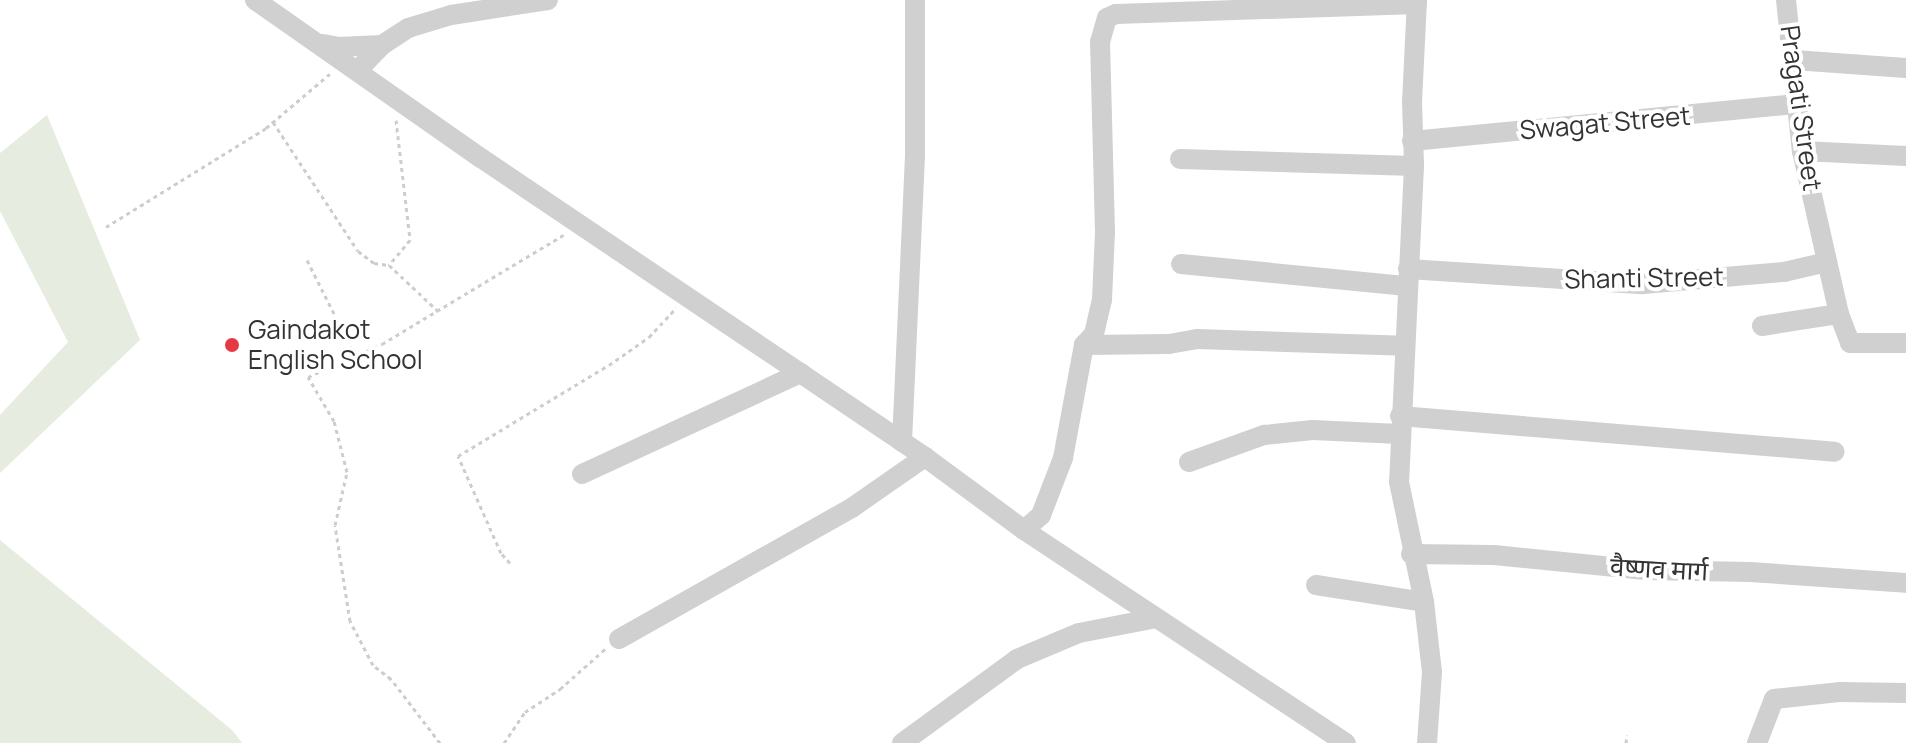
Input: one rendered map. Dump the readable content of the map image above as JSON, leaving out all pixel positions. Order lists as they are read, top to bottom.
{
  "streets": {
    "street": [
      "Pragati Street",
      "Swagat Street",
      "Shanti Street",
      "वैष्णव मार्ग"
    ]
  },
  "crossings": [
    ["Pragati Street", "Swagat Street"],
    ["Pragati Street", "Shanti Street"]
  ],
  "places": ["Gaindakot English School"]
}
